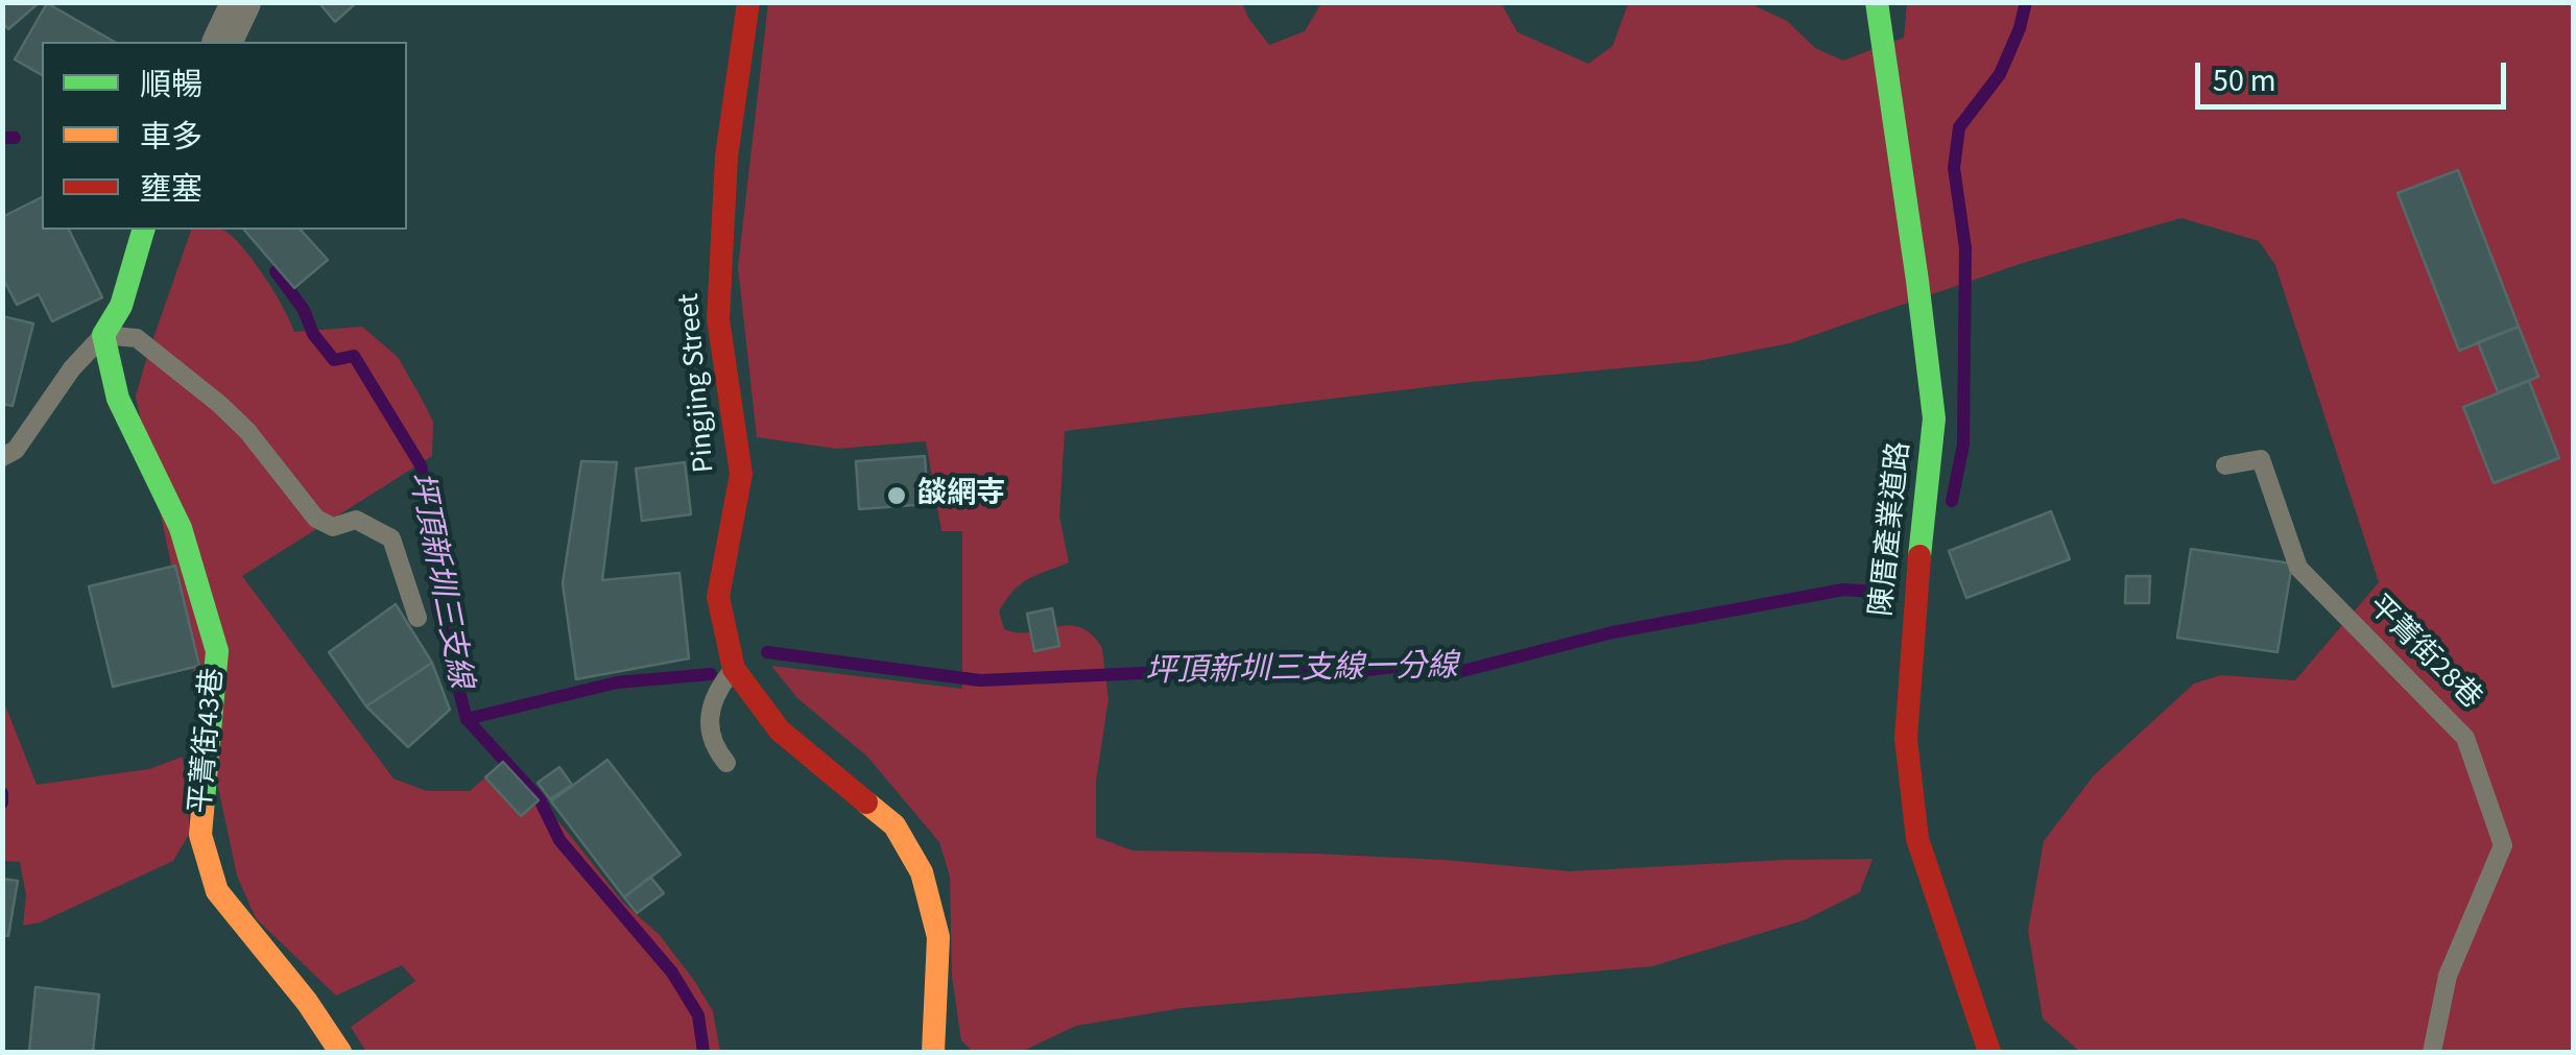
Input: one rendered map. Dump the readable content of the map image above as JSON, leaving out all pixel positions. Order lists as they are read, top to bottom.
{
  "streets": {
    "street": ["Pingjing Street", "陳厝產業道路", "平菁街43巷"],
    "lane": ["平菁街28巷"]
  },
  "water": ["坪頂新圳三支線", "坪頂新圳三支線一分線"],
  "places": ["燄網寺"],
  "legend": ["順暢", "車多", "壅塞"],
  "scale_bar": "50 m"
}
